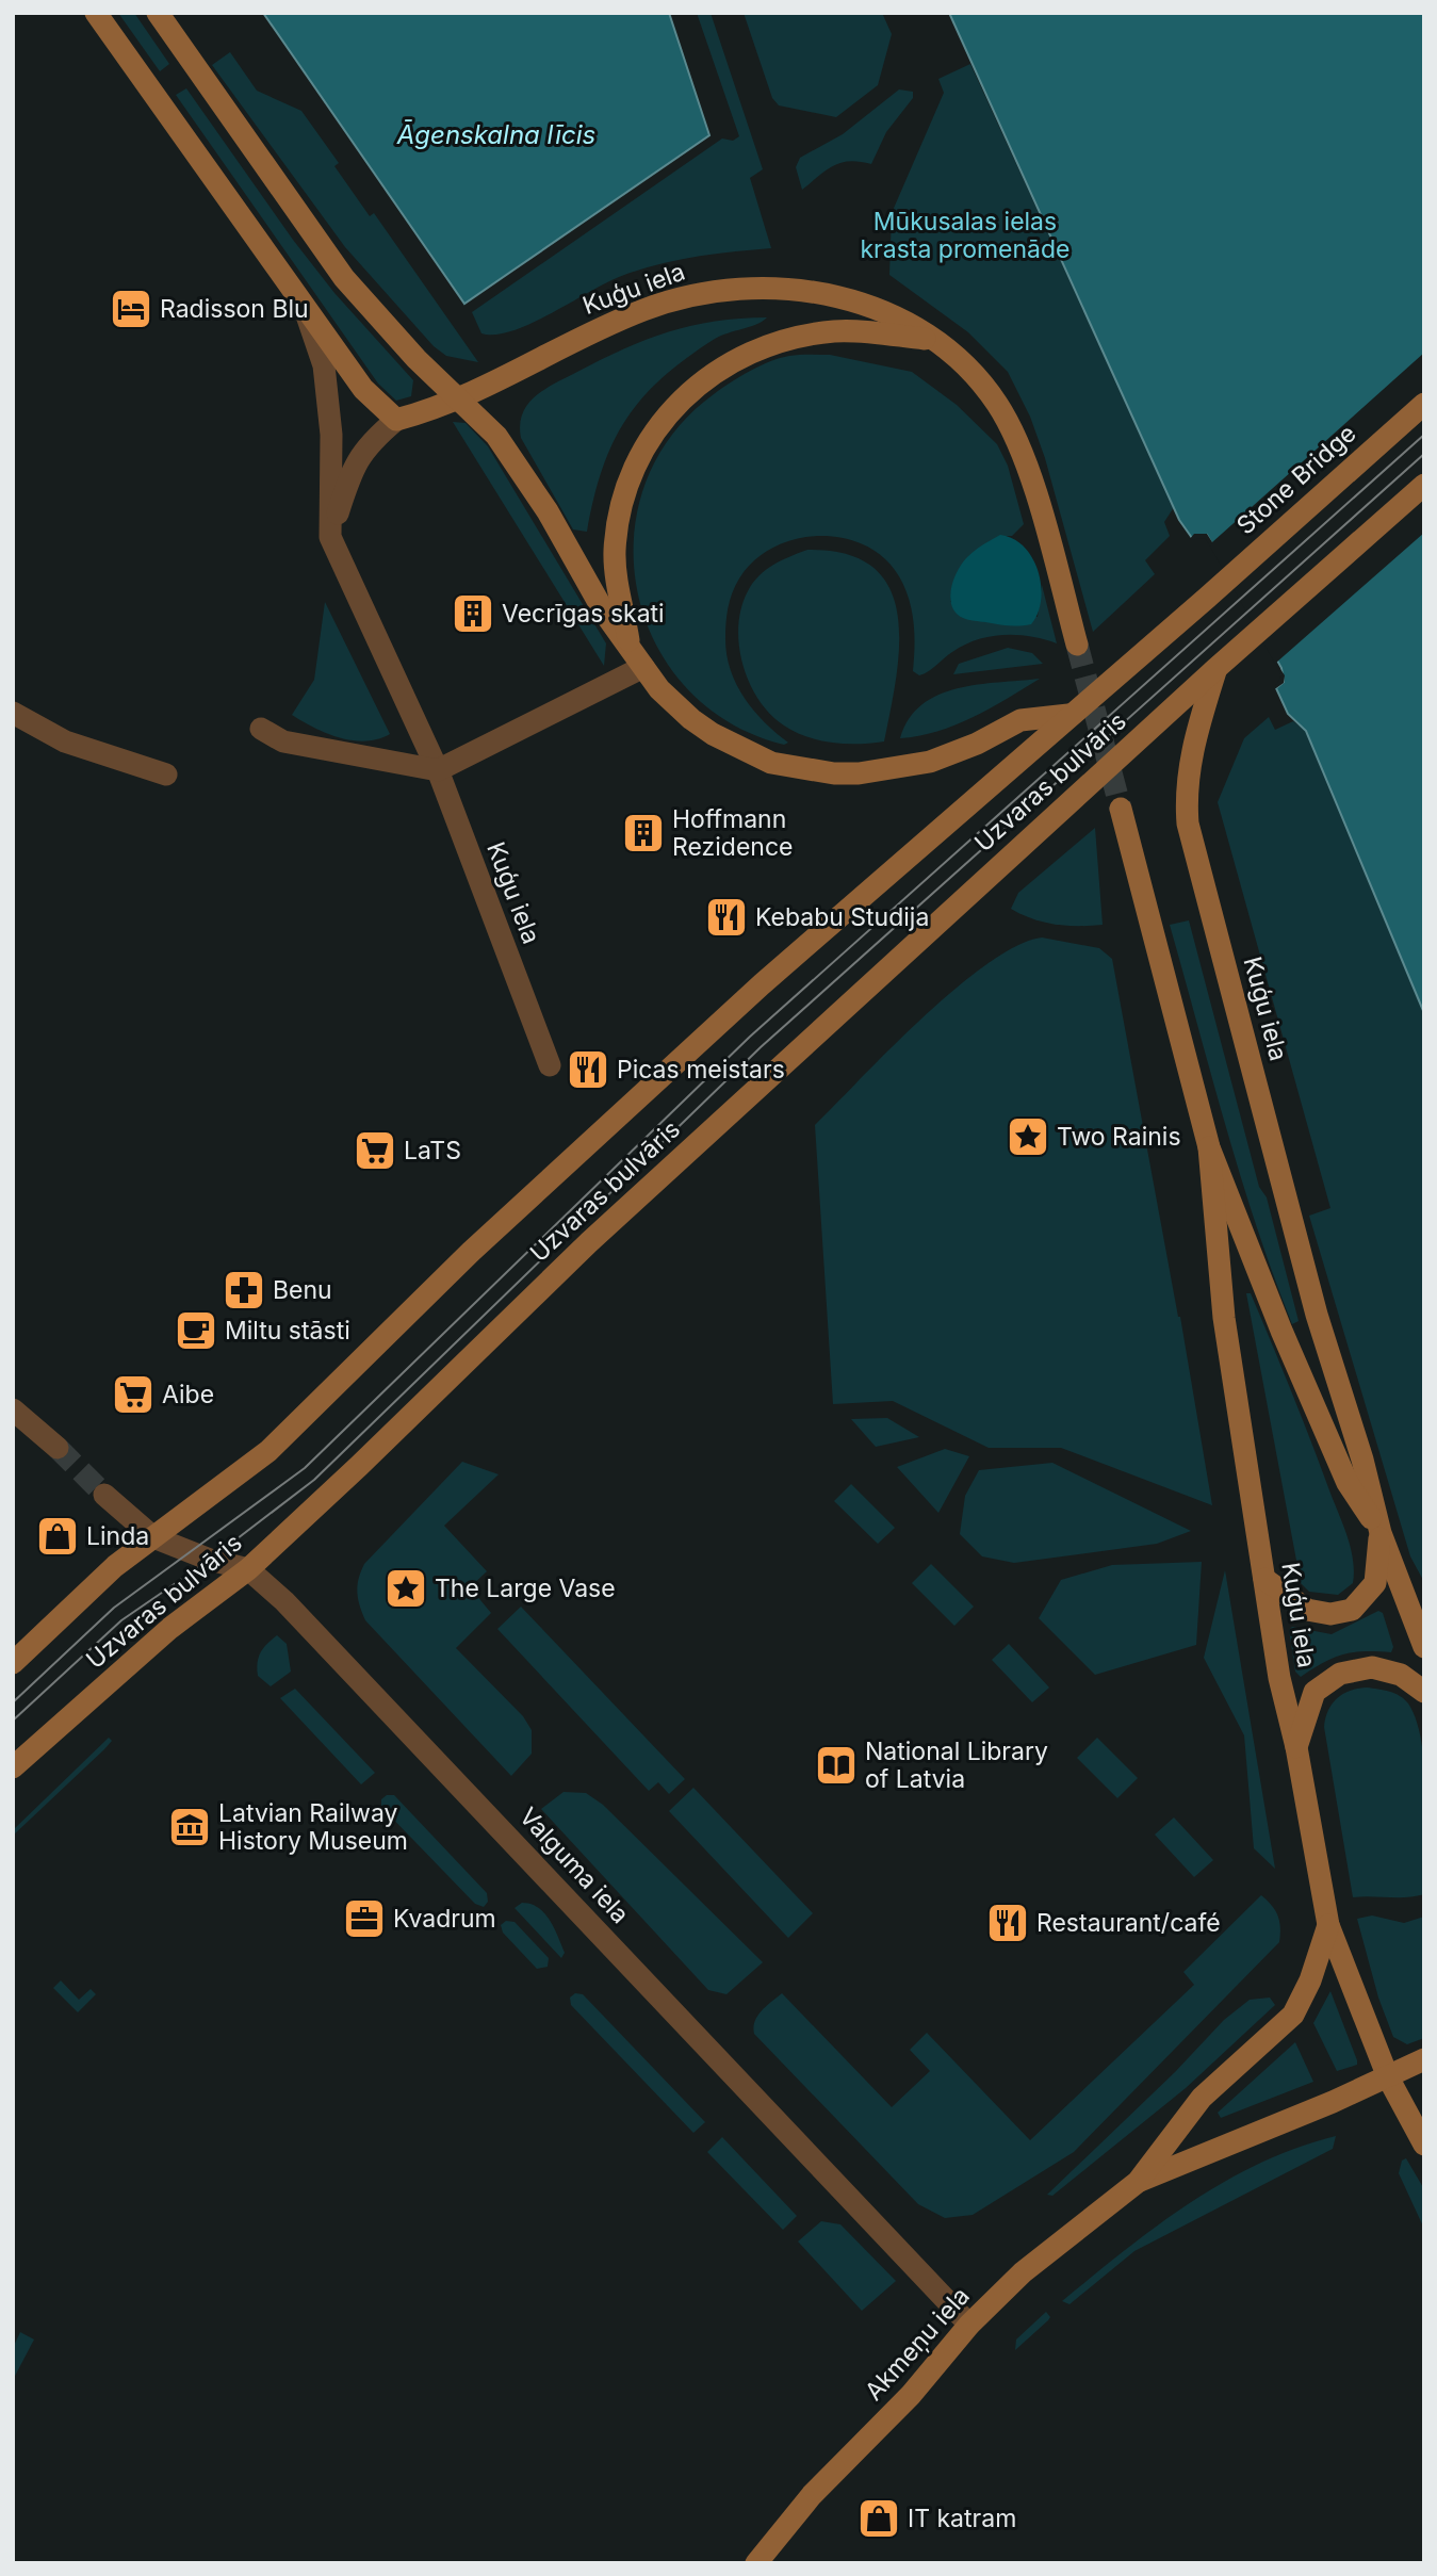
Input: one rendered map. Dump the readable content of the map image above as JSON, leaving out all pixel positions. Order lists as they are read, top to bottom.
{
  "streets": {
    "main road": [
      "Kuģu iela",
      "Stone Bridge",
      "Uzvaras bulvāris",
      "Akmeņu iela"
    ],
    "street": ["Valguma iela"]
  },
  "crossings": [
    ["Kuģu iela", "Uzvaras bulvāris"],
    ["Kuģu iela", "Akmeņu iela"],
    ["Stone Bridge", "Uzvaras bulvāris"],
    ["Uzvaras bulvāris", "Valguma iela"],
    ["Valguma iela", "Akmeņu iela"]
  ],
  "water": ["Āgenskalna līcis"],
  "parks": ["Mūkusalas ielas krasta promenāde"],
  "places": {
    "hotel": ["Radisson Blu"],
    "building": ["Vecrīgas skati", "Hoffmann Rezidence"],
    "restaurant": ["Kebabu Studija", "Picas meistars", "Restaurant/café"],
    "place": ["Two Rainis", "The Large Vase"],
    "supermarket": ["LaTS", "Aibe"],
    "pharmacy": ["Benu"],
    "cafe": ["Miltu stāsti"],
    "shop": ["Linda", "IT katram"],
    "library": ["National Library of Latvia"],
    "museum": ["Latvian Railway History Museum"],
    "office": ["Kvadrum"]
  }
}
